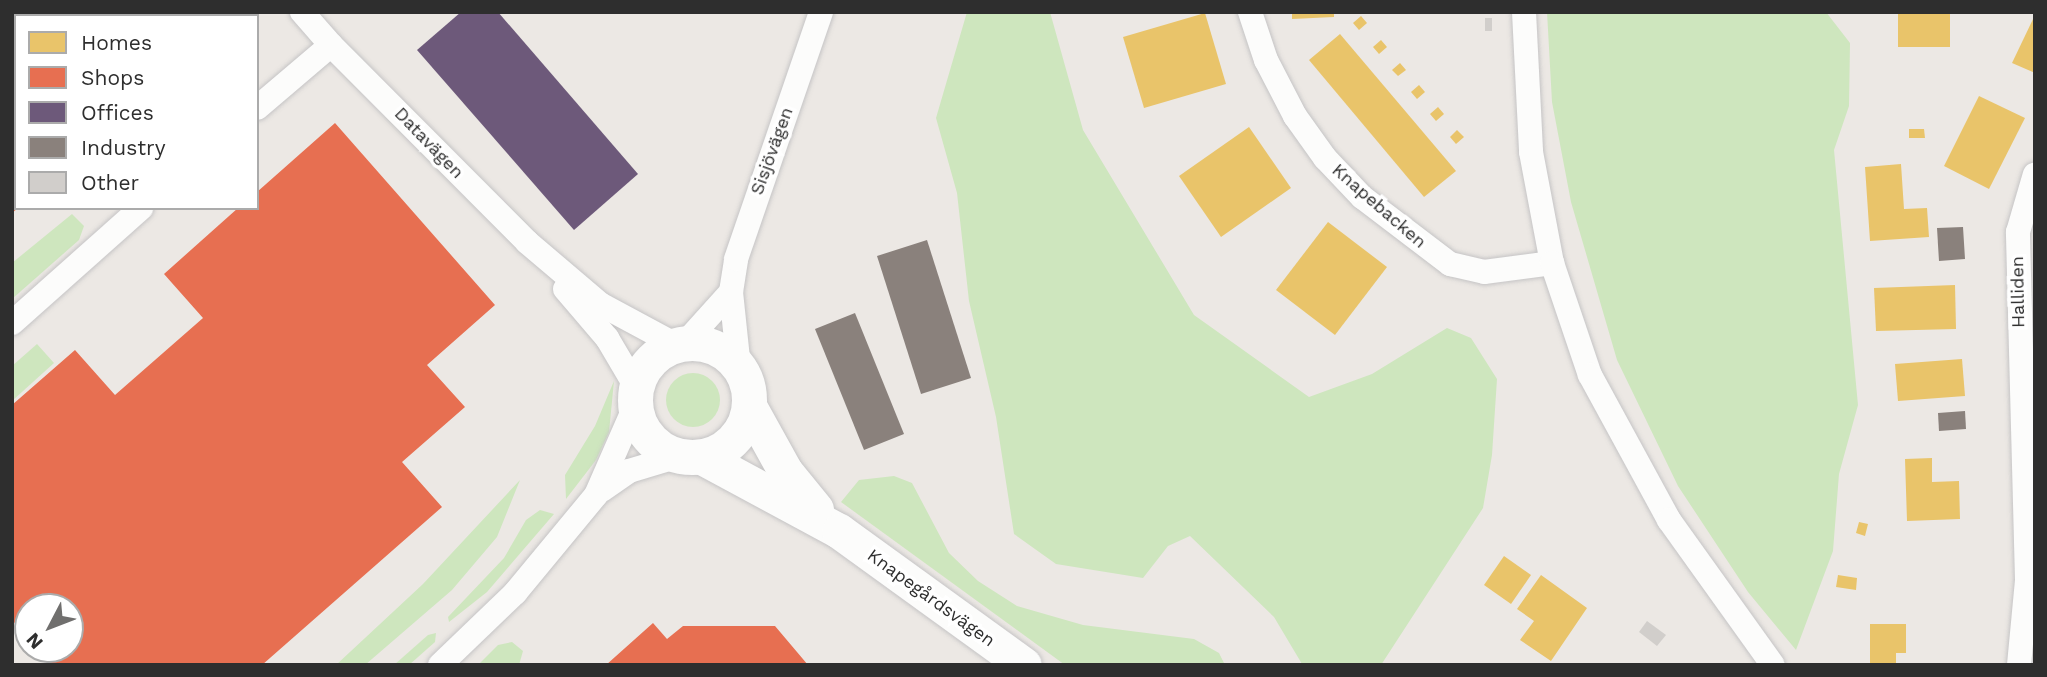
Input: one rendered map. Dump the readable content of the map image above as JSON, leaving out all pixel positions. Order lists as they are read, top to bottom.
{
  "streets": {
    "street": [
      "Datavägen",
      "Sisjövägen",
      "Knapebacken",
      "Halliden",
      "Knapegårdsvägen"
    ]
  },
  "crossings": [
    ["Datavägen", "Sisjövägen"],
    ["Datavägen", "Knapegårdsvägen"],
    ["Sisjövägen", "Knapegårdsvägen"]
  ],
  "legend": [
    "Homes",
    "Shops",
    "Offices",
    "Industry",
    "Other"
  ],
  "north": "bottom left"
}
